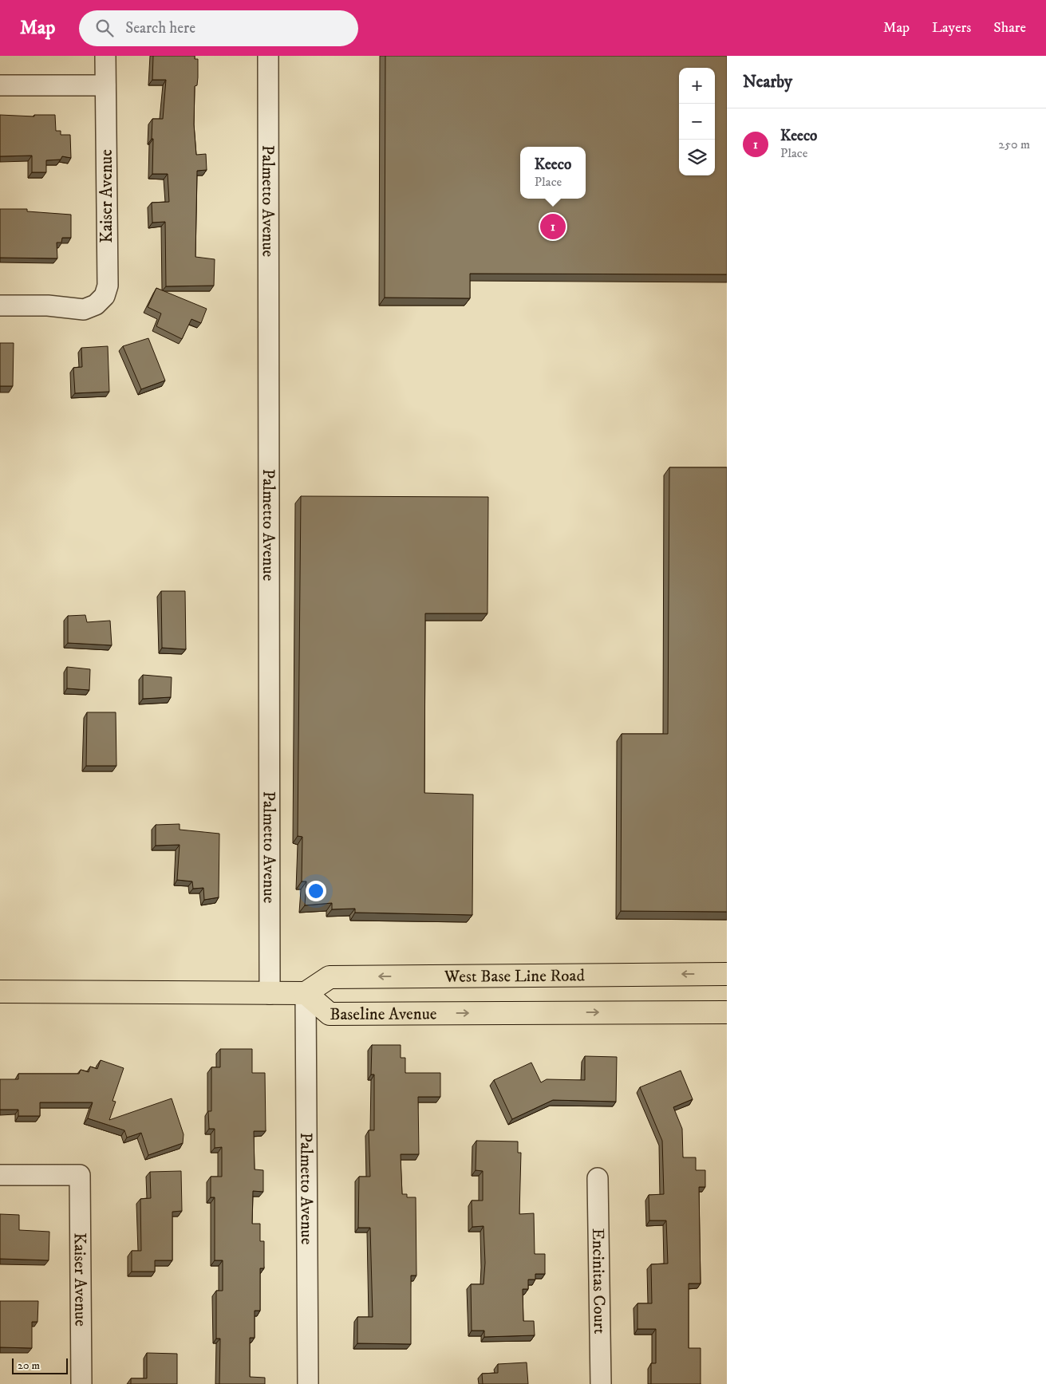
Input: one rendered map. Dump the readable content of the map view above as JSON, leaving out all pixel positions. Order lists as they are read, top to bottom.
{
  "streets": {
    "main road": ["West Base Line Road", "Baseline Avenue"],
    "street": ["Kaiser Avenue", "Palmetto Avenue", "Encinitas Court"]
  },
  "crossings": [
    ["Palmetto Avenue", "West Base Line Road"],
    ["Palmetto Avenue", "Baseline Avenue"],
    ["West Base Line Road", "Baseline Avenue"]
  ],
  "one_way": ["West Base Line Road", "Baseline Avenue"],
  "scale_bar": "20 m",
  "page": {
    "header": "Map",
    "search": "Search here",
    "nav": ["Map", "Layers", "Share"],
    "heading": "Nearby",
    "map_buttons": ["+", "−"],
    "list": [
      {
        "mark": "1",
        "name": "Keeco",
        "note": "Place",
        "value": "250 m"
      }
    ],
    "popup": ["Keeco", "Place"],
    "pins": "1",
    "scale": "20 m"
  }
}
